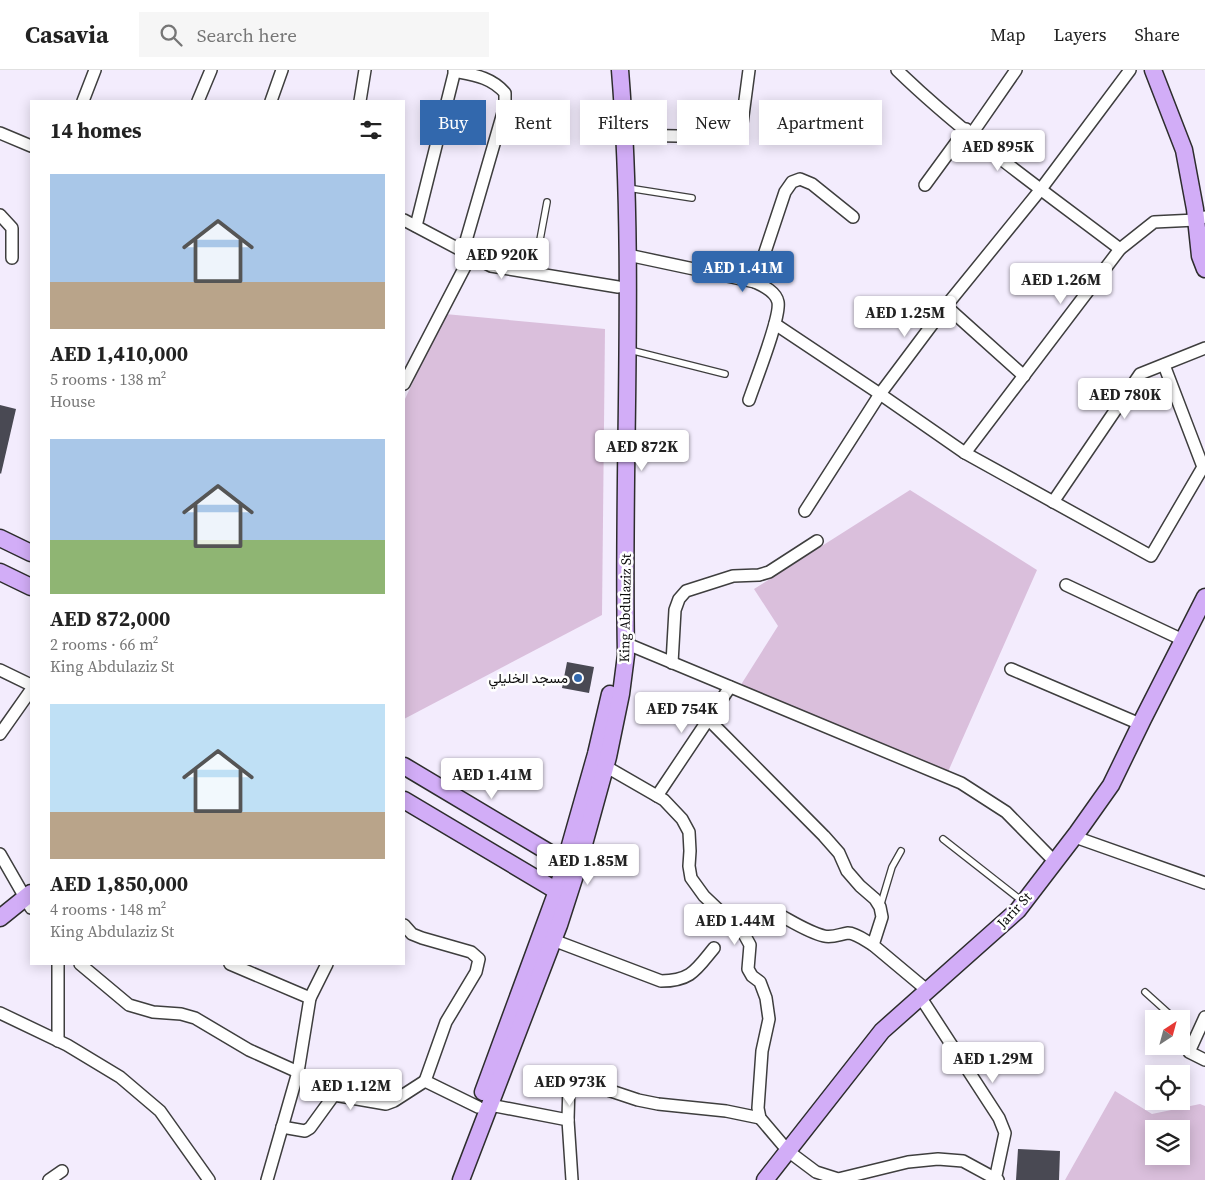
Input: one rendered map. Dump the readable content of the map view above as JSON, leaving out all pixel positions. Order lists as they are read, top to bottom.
{
  "streets": {
    "street": ["King Abdulaziz St", "Jarir St"]
  },
  "places": ["مسجد الخليلي"],
  "north": "top right",
  "page": {
    "header": "Casavia",
    "search": "Search here",
    "nav": ["Map", "Layers", "Share"],
    "chip": [
      "Buy",
      "Rent",
      "Filters",
      "New",
      "Apartment"
    ],
    "heading": "14 homes",
    "price": [
      "AED 895K",
      "AED 920K",
      "AED 1.41M",
      "AED 1.26M",
      "AED 1.25M",
      "AED 780K",
      "AED 872K",
      "AED 754K",
      "AED 1.41M",
      "AED 1.85M",
      "AED 1.44M",
      "AED 1.29M",
      "AED 973K",
      "AED 1.12M"
    ],
    "list": [
      {
        "name": "AED 1,410,000",
        "note": "5 rooms · 138 m² · House"
      },
      {
        "name": "AED 872,000",
        "note": "2 rooms · 66 m² · King Abdulaziz St"
      },
      {
        "name": "AED 1,850,000",
        "note": "4 rooms · 148 m² · King Abdulaziz St"
      }
    ]
  }
}
